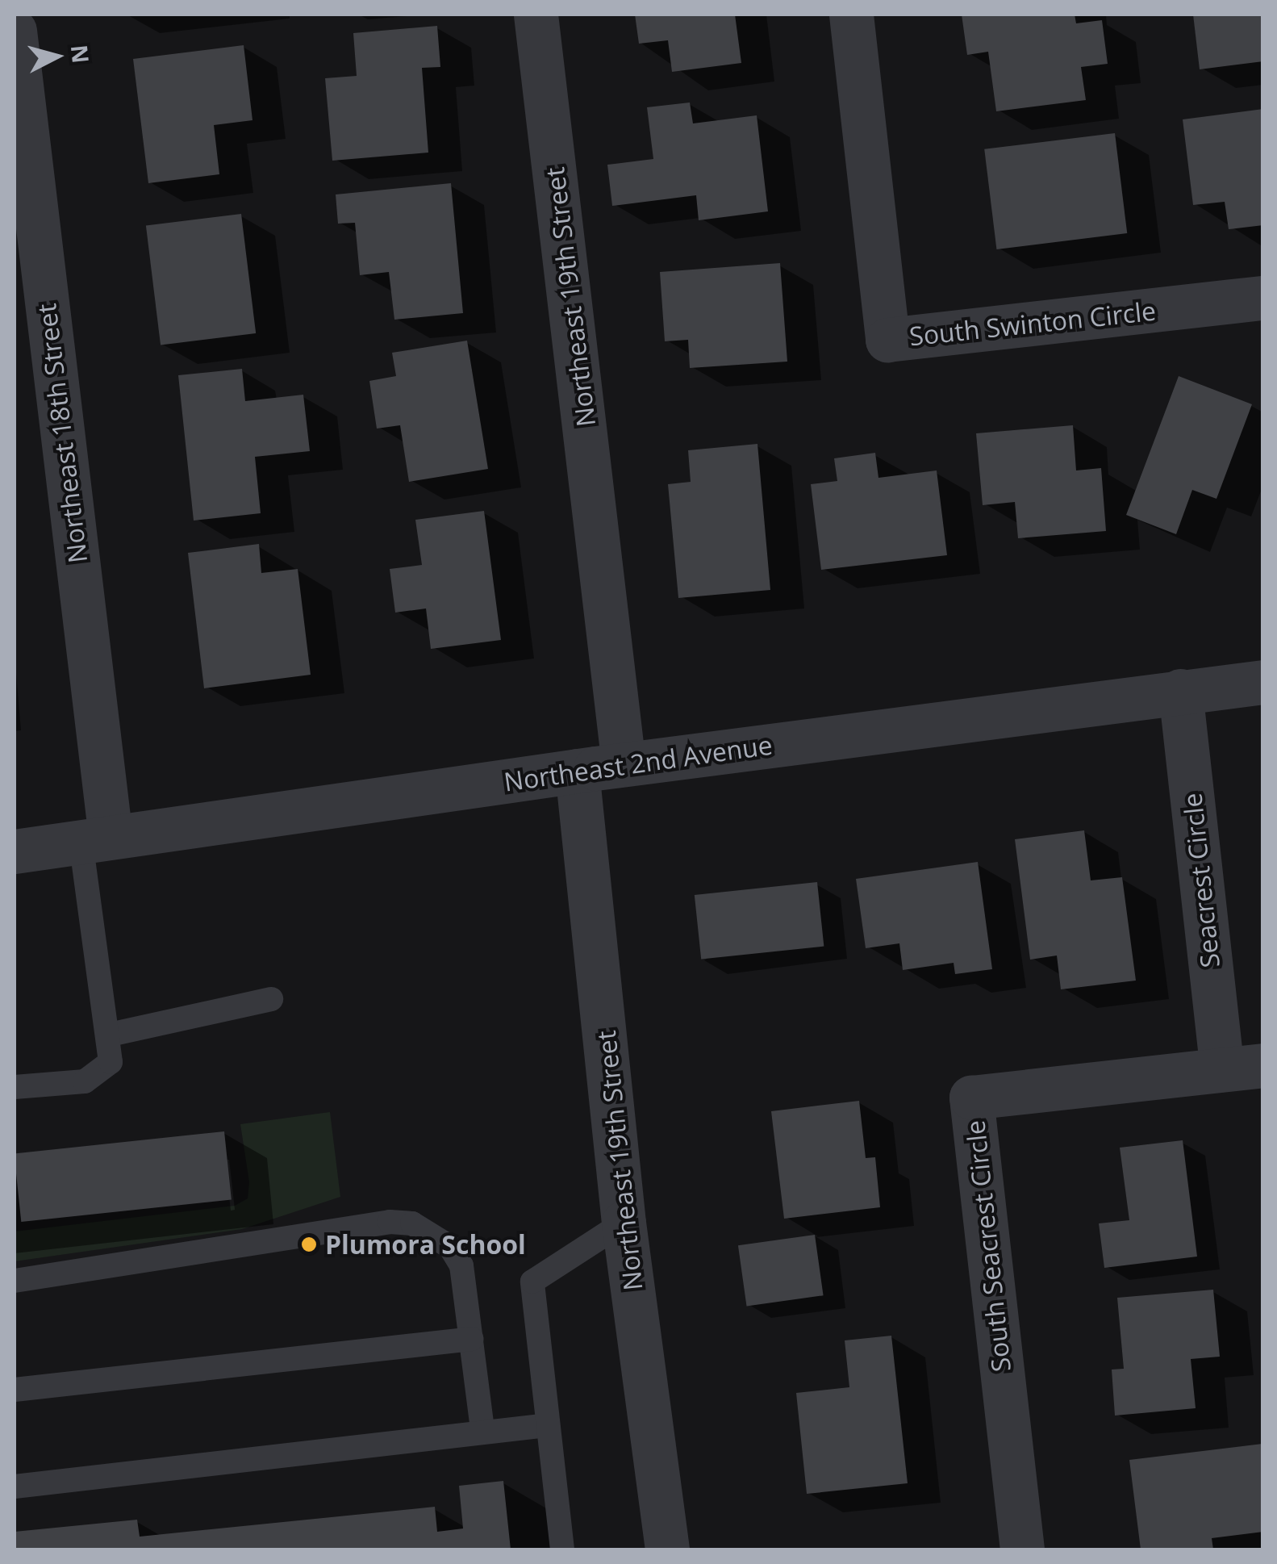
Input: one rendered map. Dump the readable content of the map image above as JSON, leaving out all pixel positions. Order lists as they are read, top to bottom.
{
  "streets": {
    "street": [
      "Northeast 19th Street",
      "South Swinton Circle",
      "Northeast 18th Street",
      "Northeast 2nd Avenue",
      "Seacrest Circle",
      "South Seacrest Circle"
    ]
  },
  "crossings": [
    ["Northeast 19th Street", "Northeast 2nd Avenue"],
    ["Northeast 18th Street", "Northeast 2nd Avenue"],
    ["Northeast 2nd Avenue", "Seacrest Circle"],
    ["Seacrest Circle", "South Seacrest Circle"]
  ],
  "places": ["Plumora School"],
  "north": "right"
}
